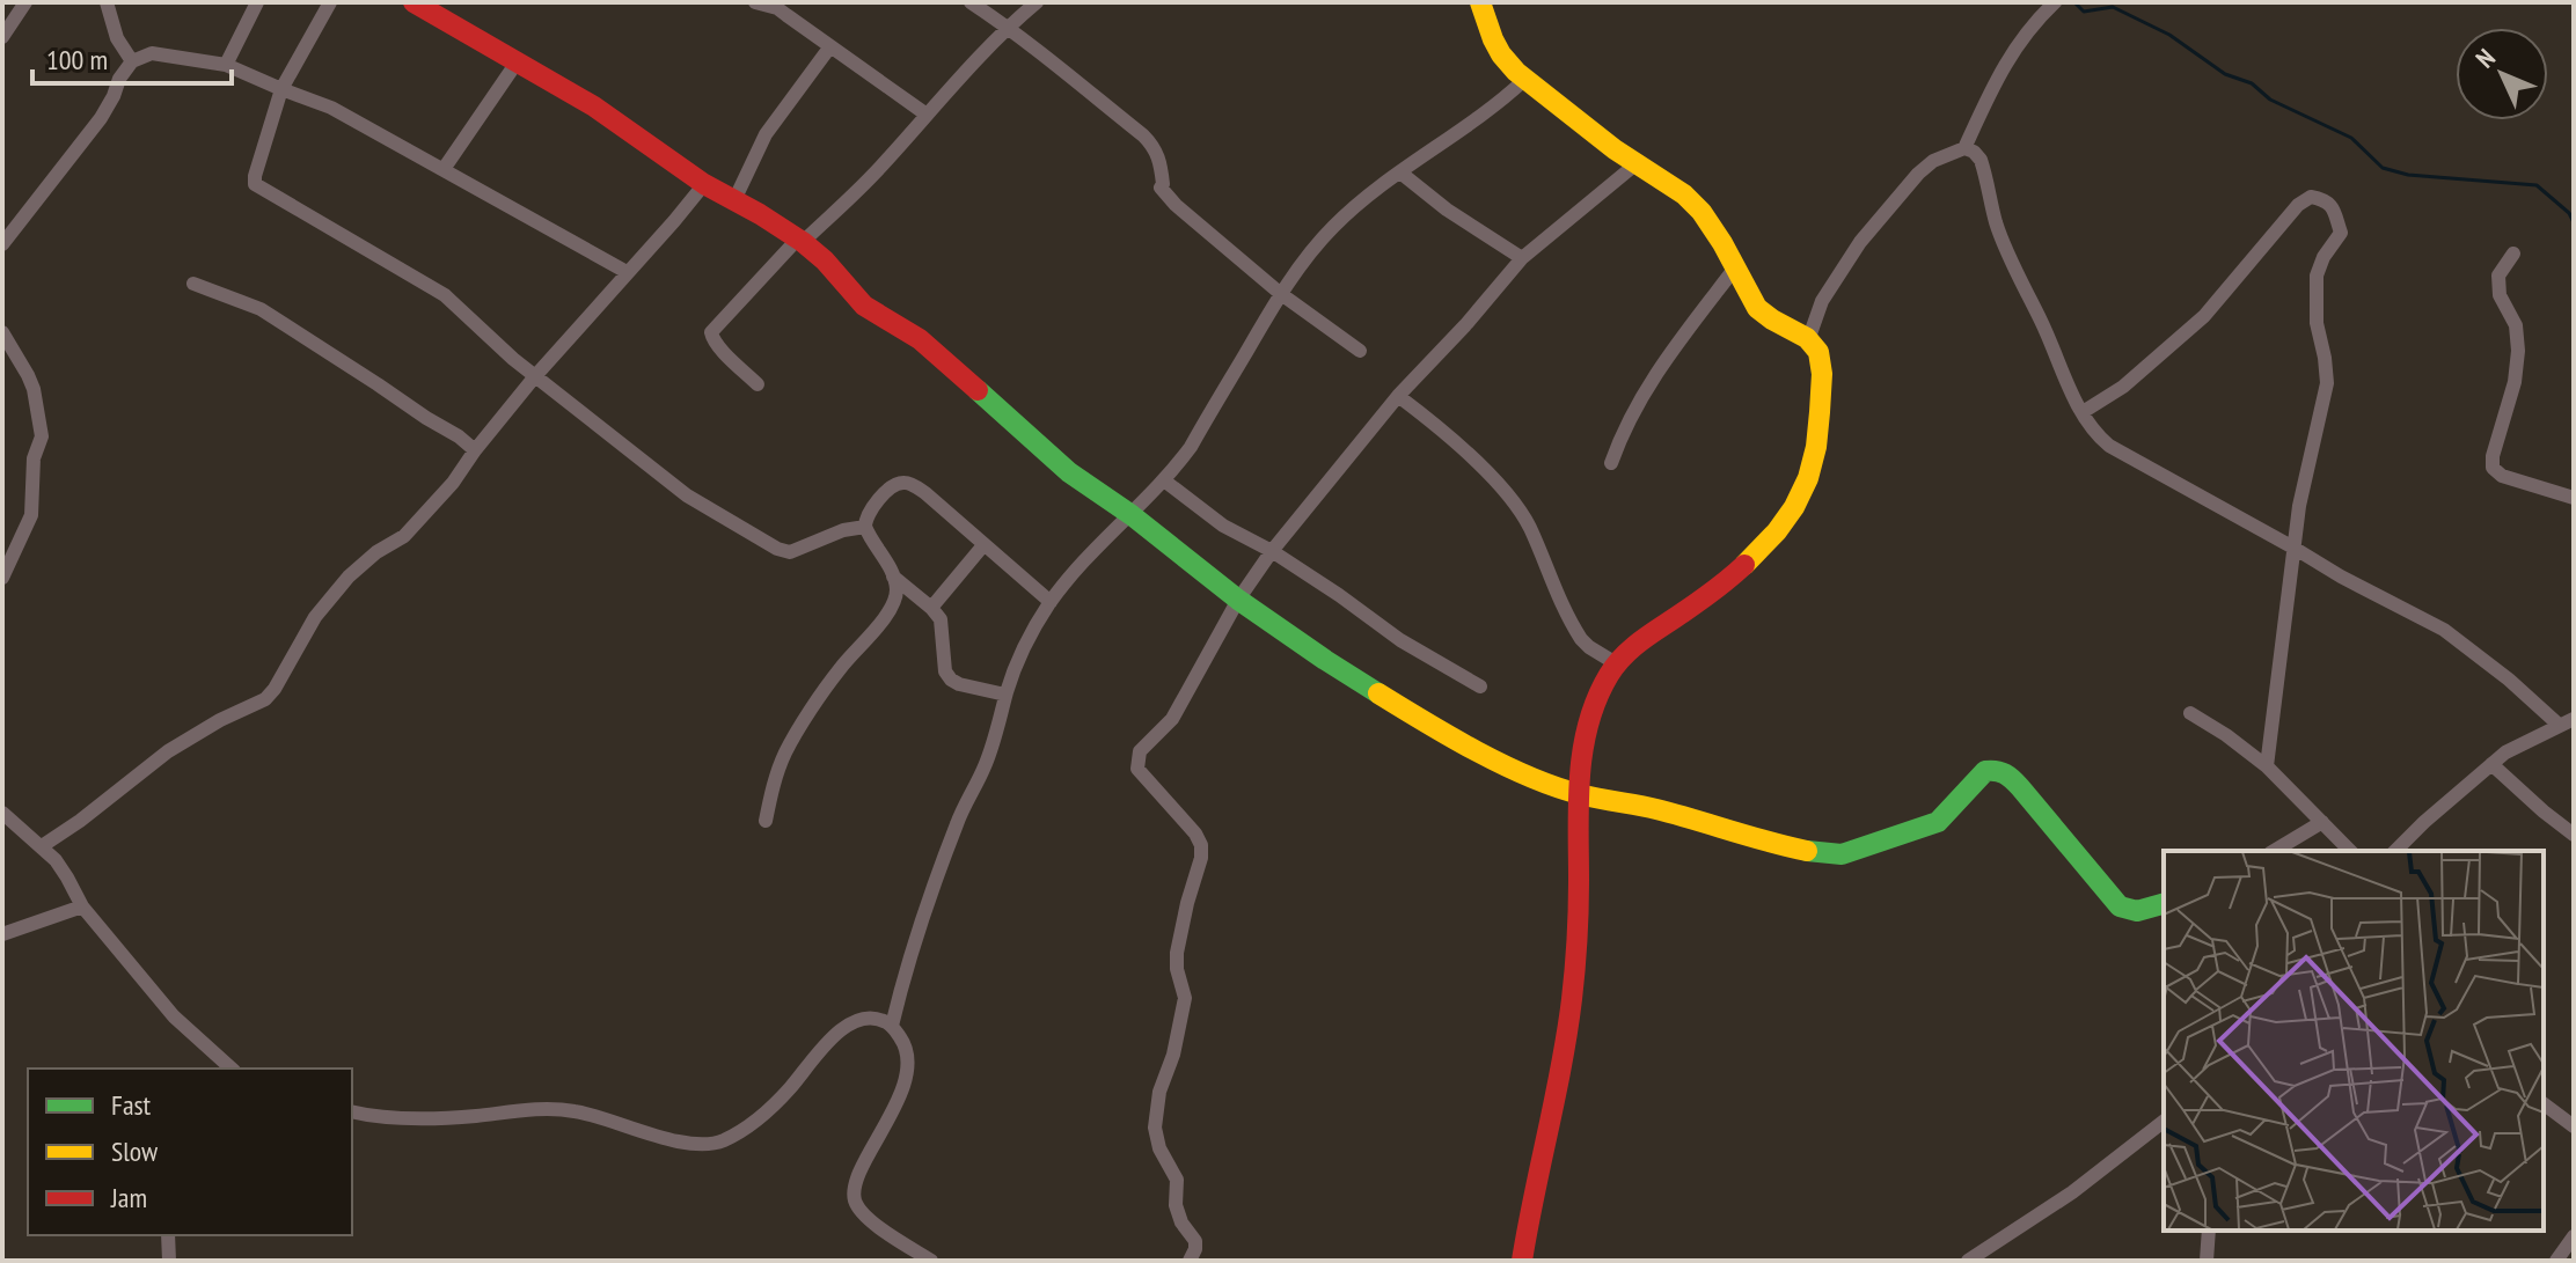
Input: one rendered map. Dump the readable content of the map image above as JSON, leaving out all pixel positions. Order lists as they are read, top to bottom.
{
  "legend": ["Fast", "Slow", "Jam"],
  "scale_bar": "100 m",
  "north": "top left"
}
